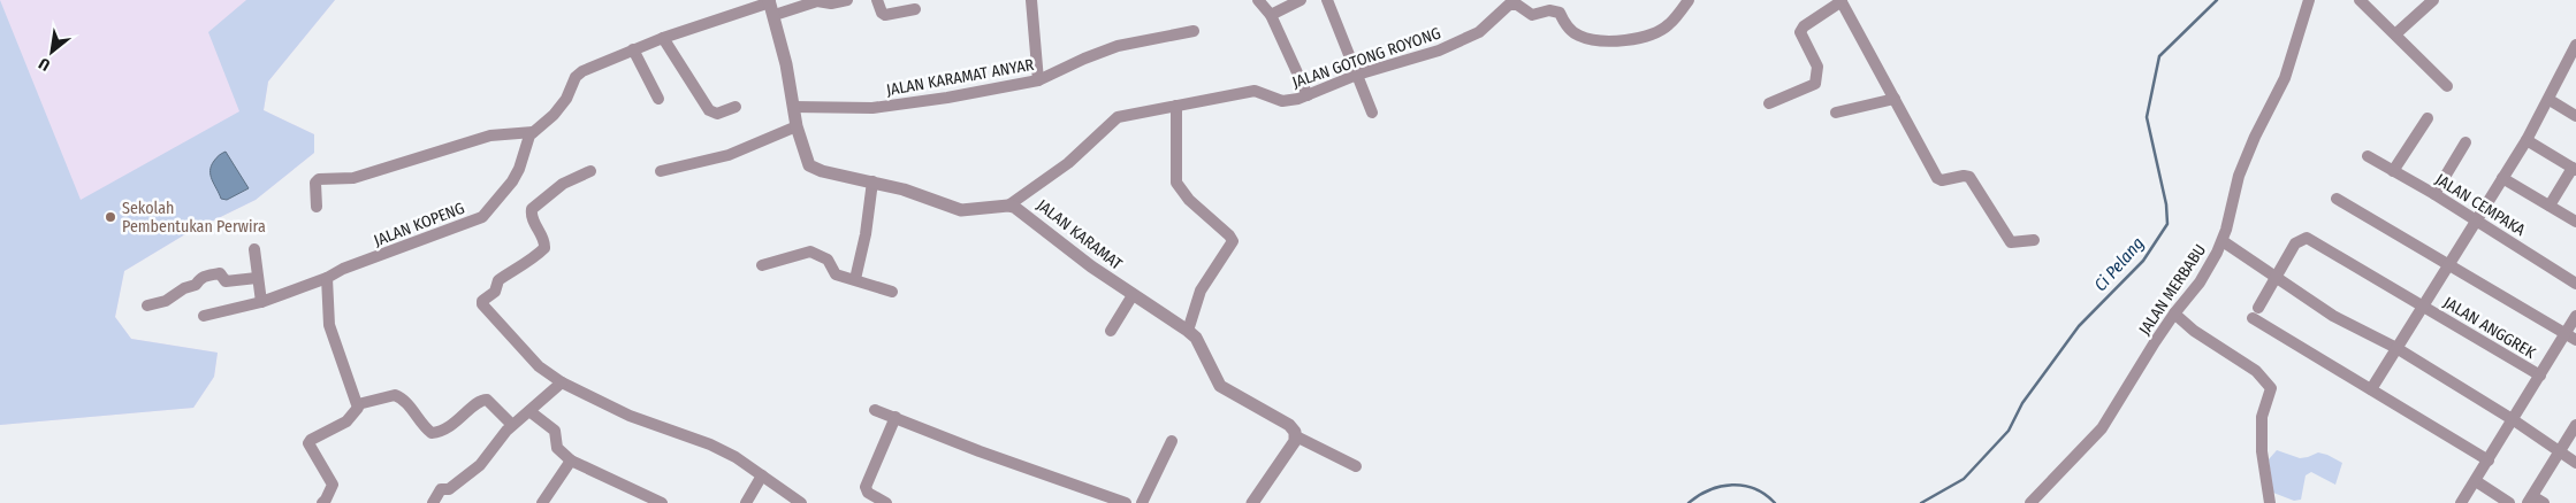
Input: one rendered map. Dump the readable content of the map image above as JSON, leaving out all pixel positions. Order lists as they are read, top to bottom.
{
  "streets": {
    "street": [
      "JALAN GOTONG ROYONG",
      "JALAN KARAMAT ANYAR",
      "JALAN CEMPAKA",
      "JALAN KOPENG",
      "JALAN KARAMAT",
      "JALAN MERBABU",
      "JALAN ANGGREK"
    ]
  },
  "crossings": [
    ["JALAN GOTONG ROYONG", "JALAN KARAMAT"]
  ],
  "water": ["Ci Pelang"],
  "places": ["Sekolah Pembentukan Perwira"],
  "north": "bottom left"
}
